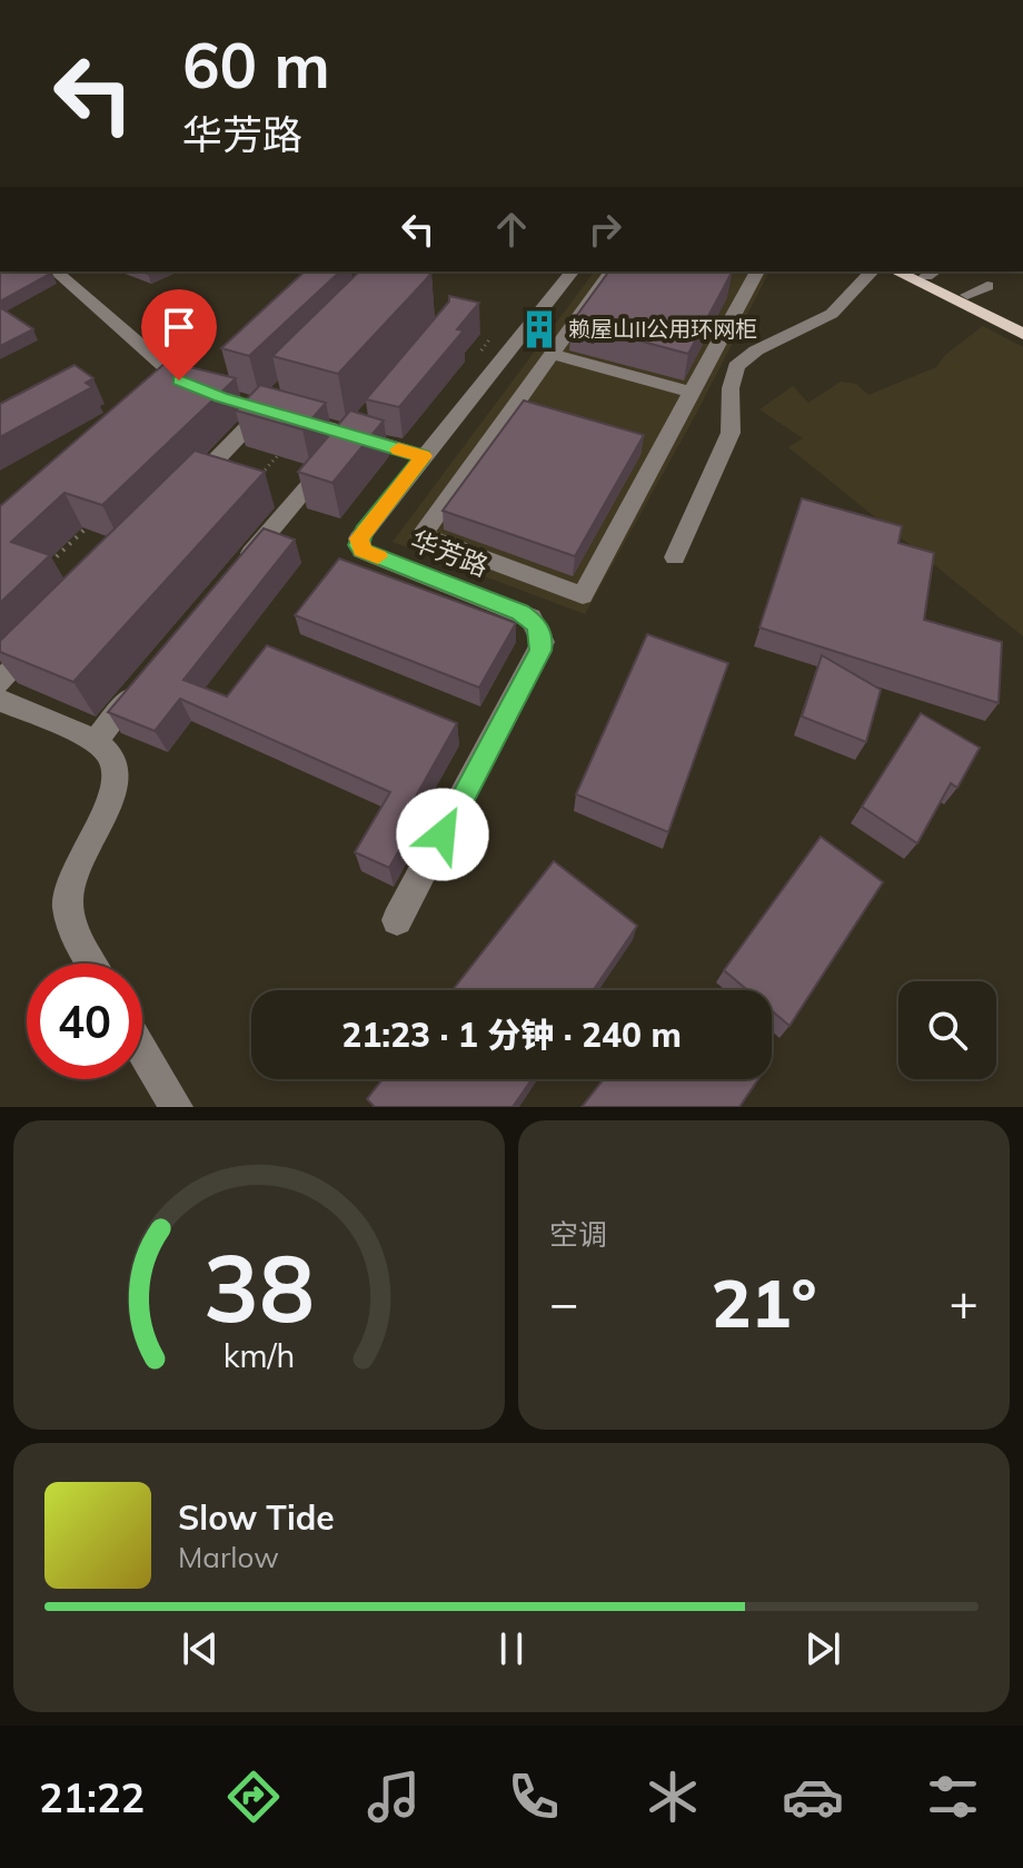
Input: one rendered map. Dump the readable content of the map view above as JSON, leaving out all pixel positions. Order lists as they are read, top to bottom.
{
  "streets": {
    "street": ["华芳路"]
  },
  "places": {
    "building": ["赖屋山II公用环网柜"]
  },
  "page": {
    "turn": ["60 m", "华芳路"],
    "limit": "40",
    "trip": "21:23 · 1 分钟 · 240 m",
    "tile": "空调",
    "heat": ["−", "21°", "+"],
    "song": ["Slow Tide", "Marlow"],
    "tabs": "21:22",
    "gauge": ["38", "km/h"]
  }
}
